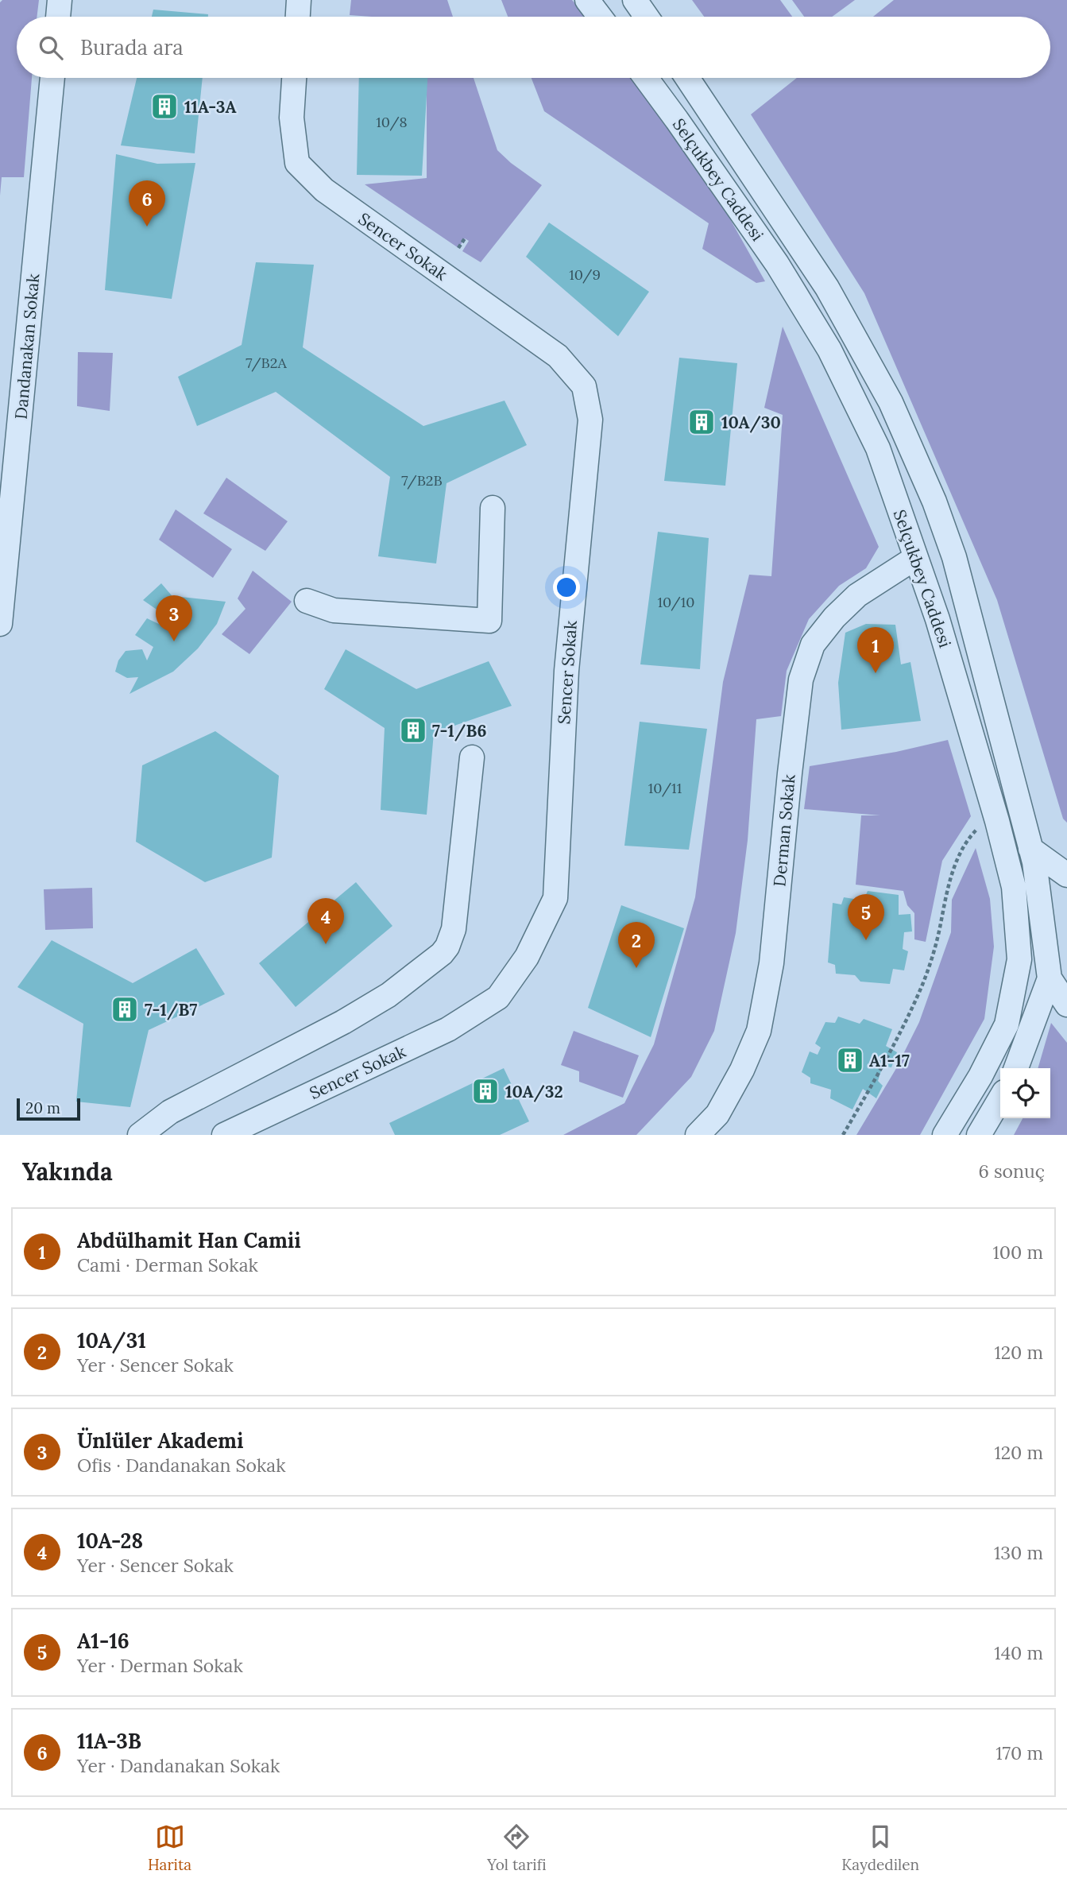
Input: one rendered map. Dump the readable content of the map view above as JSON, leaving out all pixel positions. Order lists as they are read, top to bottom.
{
  "streets": {
    "street": [
      "Selçukbey Caddesi",
      "Sencer Sokak",
      "Dandanakan Sokak",
      "Derman Sokak"
    ]
  },
  "crossings": [
    ["Selçukbey Caddesi", "Derman Sokak"]
  ],
  "places": {
    "building": [
      "11A-3A",
      "10A/30",
      "7-1/B6",
      "7-1/B7",
      "A1-17",
      "10A/32"
    ]
  },
  "house_numbers": [
    "10/8",
    "10/9",
    "7/B2A",
    "7/B2B",
    "10/10",
    "10/11"
  ],
  "scale_bar": "20 m",
  "page": {
    "search": "Burada ara",
    "pins": [
      "6",
      "3",
      "1",
      "5",
      "4",
      "2"
    ],
    "scale": "20 m",
    "heading": ["Yakında", "6 sonuç"],
    "list": [
      {
        "mark": "1",
        "name": "Abdülhamit Han Camii",
        "note": "Cami · Derman Sokak",
        "value": "100 m"
      },
      {
        "mark": "2",
        "name": "10A/31",
        "note": "Yer · Sencer Sokak",
        "value": "120 m"
      },
      {
        "mark": "3",
        "name": "Ünlüler Akademi",
        "note": "Ofis · Dandanakan Sokak",
        "value": "120 m"
      },
      {
        "mark": "4",
        "name": "10A-28",
        "note": "Yer · Sencer Sokak",
        "value": "130 m"
      },
      {
        "mark": "5",
        "name": "A1-16",
        "note": "Yer · Derman Sokak",
        "value": "140 m"
      },
      {
        "mark": "6",
        "name": "11A-3B",
        "note": "Yer · Dandanakan Sokak",
        "value": "170 m"
      }
    ],
    "nav": ["Harita", "Yol tarifi", "Kaydedilen"]
  }
}
